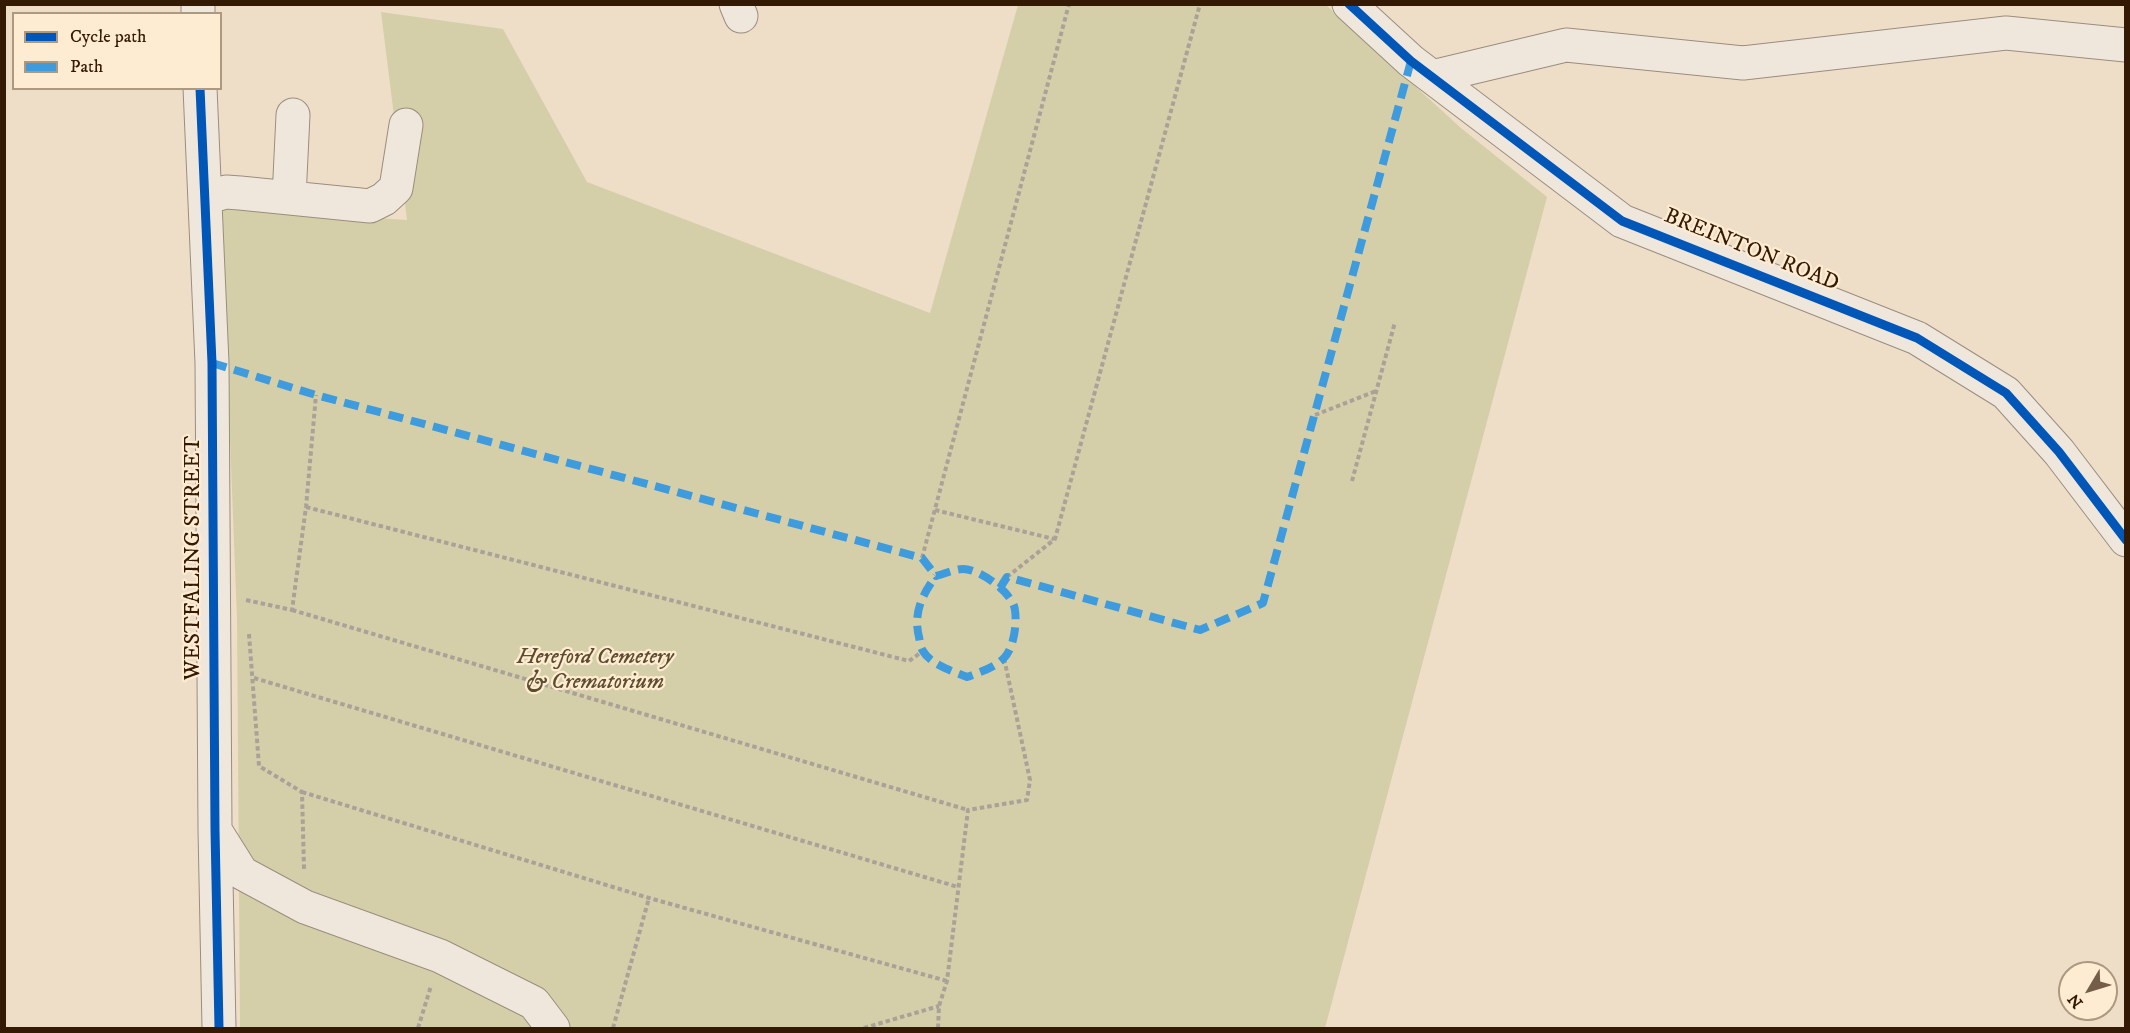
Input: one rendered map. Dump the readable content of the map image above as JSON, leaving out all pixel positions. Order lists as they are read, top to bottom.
{
  "streets": {
    "street": ["BREINTON ROAD", "WESTFALING STREET"]
  },
  "parks": ["Hereford Cemetery & Crematorium"],
  "legend": ["Cycle path", "Path"],
  "north": "bottom left"
}
